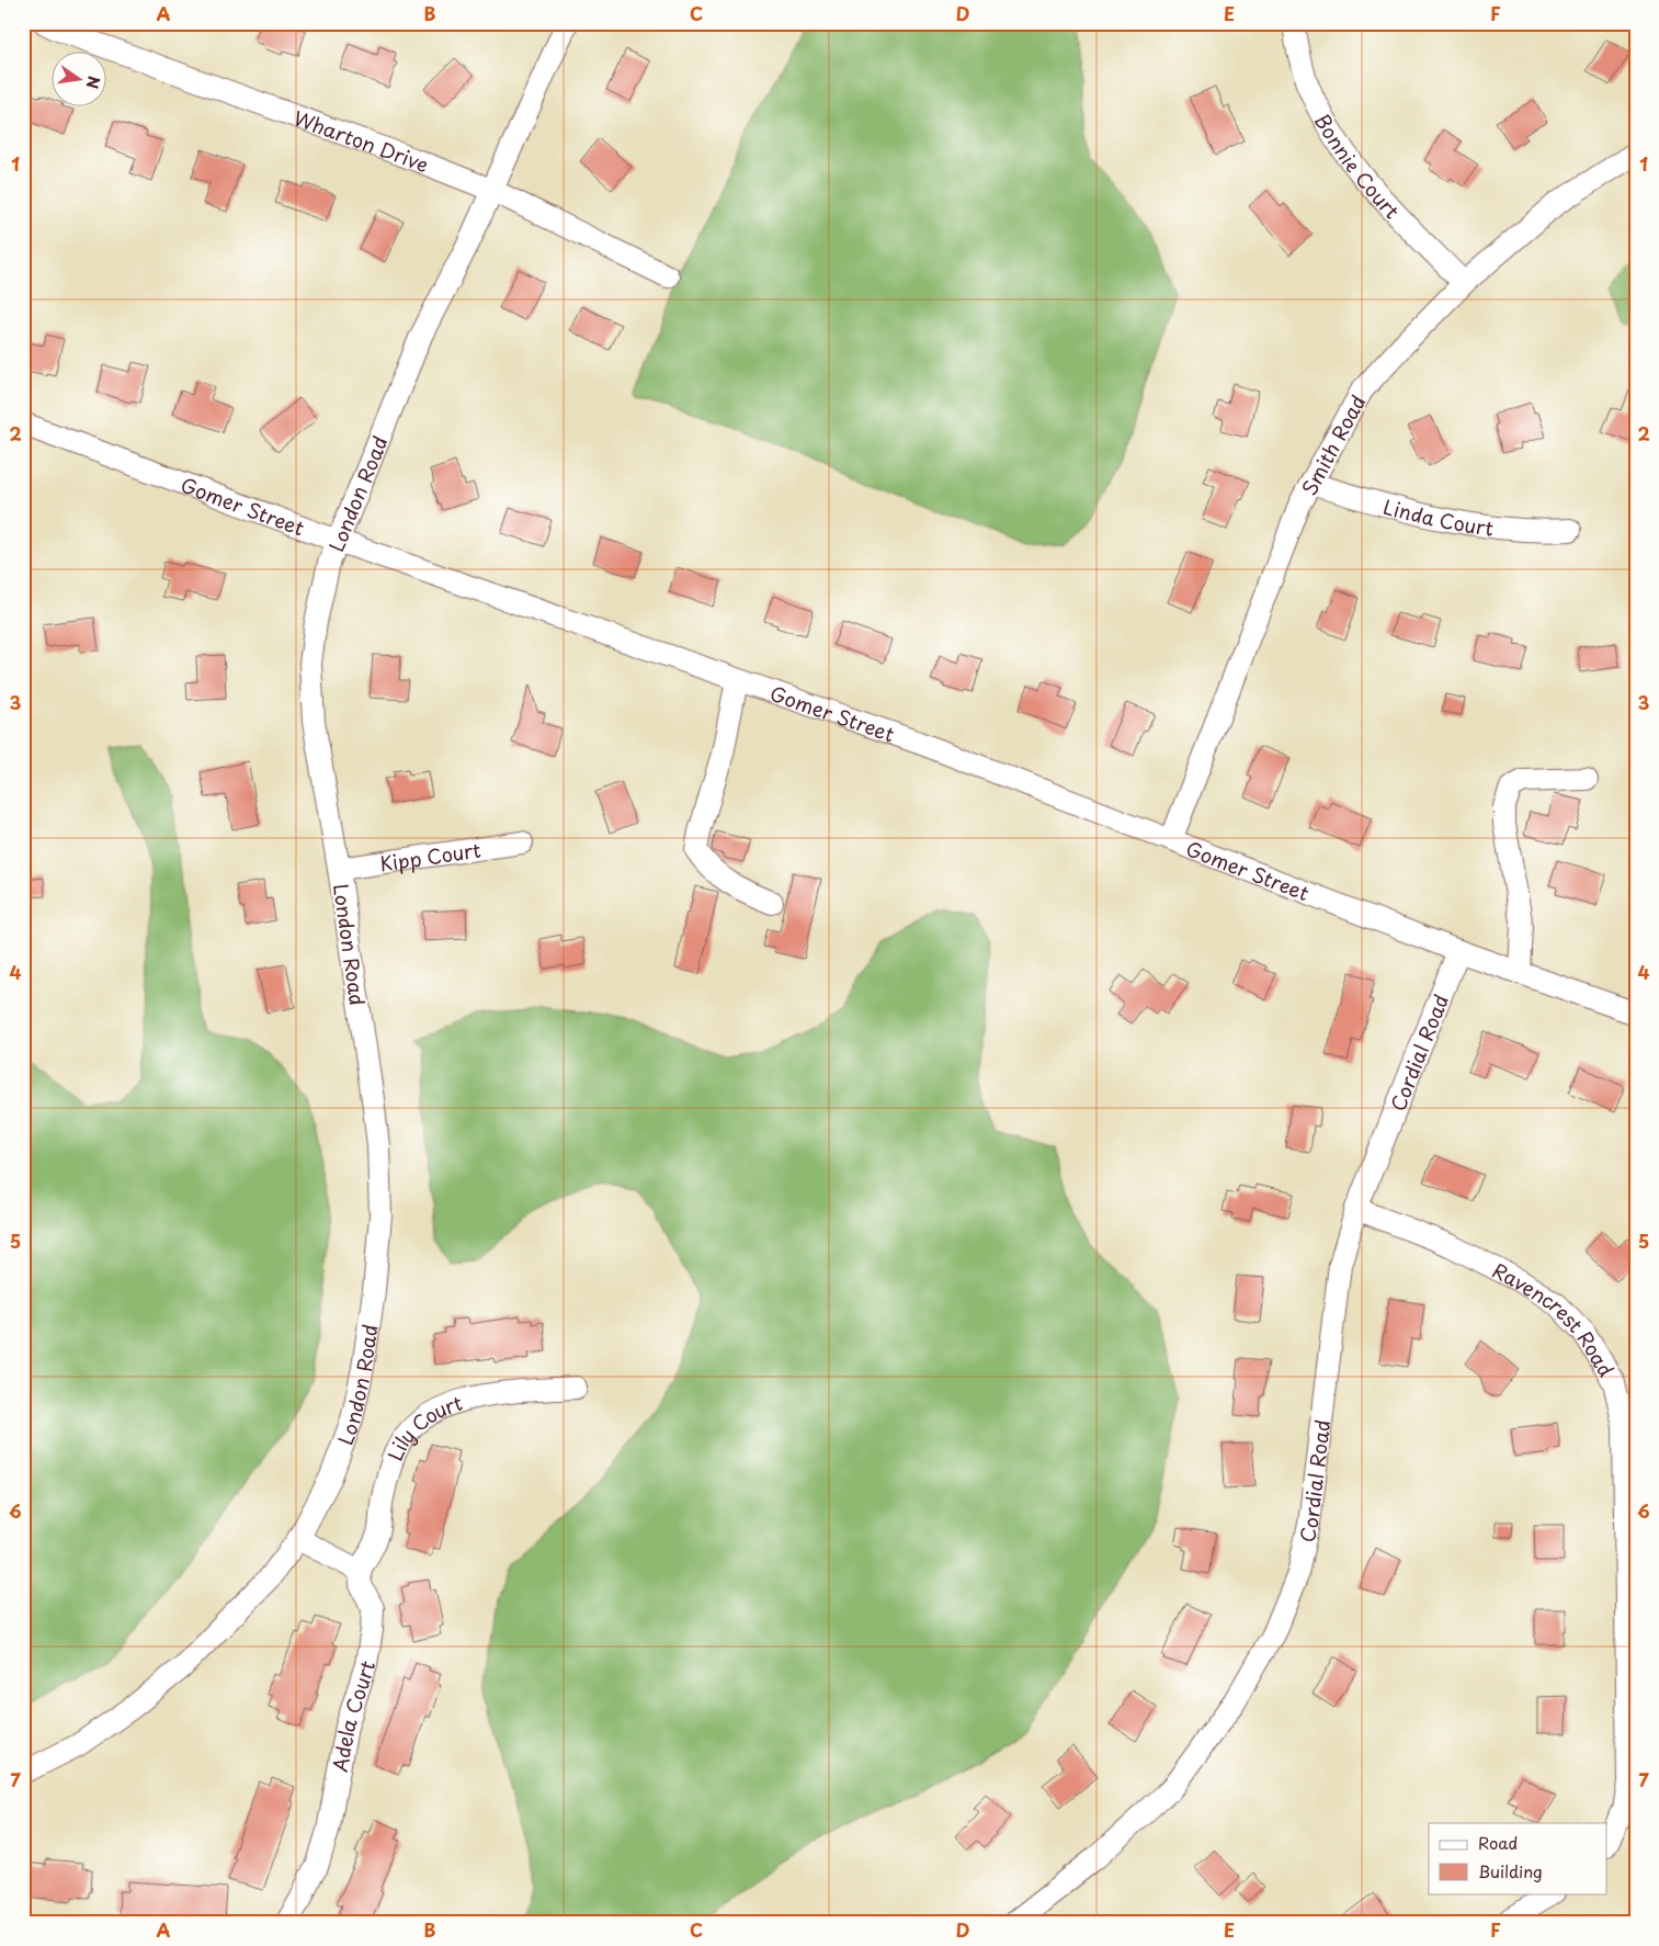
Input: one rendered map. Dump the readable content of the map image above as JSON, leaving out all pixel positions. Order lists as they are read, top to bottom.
{
  "streets": {
    "street": [
      "Wharton Drive",
      "Bonnie Court",
      "Smith Road",
      "London Road",
      "Gomer Street",
      "Linda Court",
      "Kipp Court",
      "Cordial Road",
      "Ravencrest Road",
      "Lily Court",
      "Adela Court"
    ]
  },
  "crossings": [
    ["Wharton Drive", "London Road"],
    ["Bonnie Court", "Smith Road"],
    ["Smith Road", "Gomer Street"],
    ["Smith Road", "Linda Court"],
    ["London Road", "Gomer Street"],
    ["London Road", "Kipp Court"],
    ["Gomer Street", "Cordial Road"],
    ["Cordial Road", "Ravencrest Road"],
    ["Lily Court", "Adela Court"]
  ],
  "legend": ["Road", "Building"],
  "north": "right",
  "grid": {
    "columns": [
      "A",
      "B",
      "C",
      "D",
      "E",
      "F"
    ],
    "rows": [
      "1",
      "2",
      "3",
      "4",
      "5",
      "6",
      "7"
    ]
  }
}
